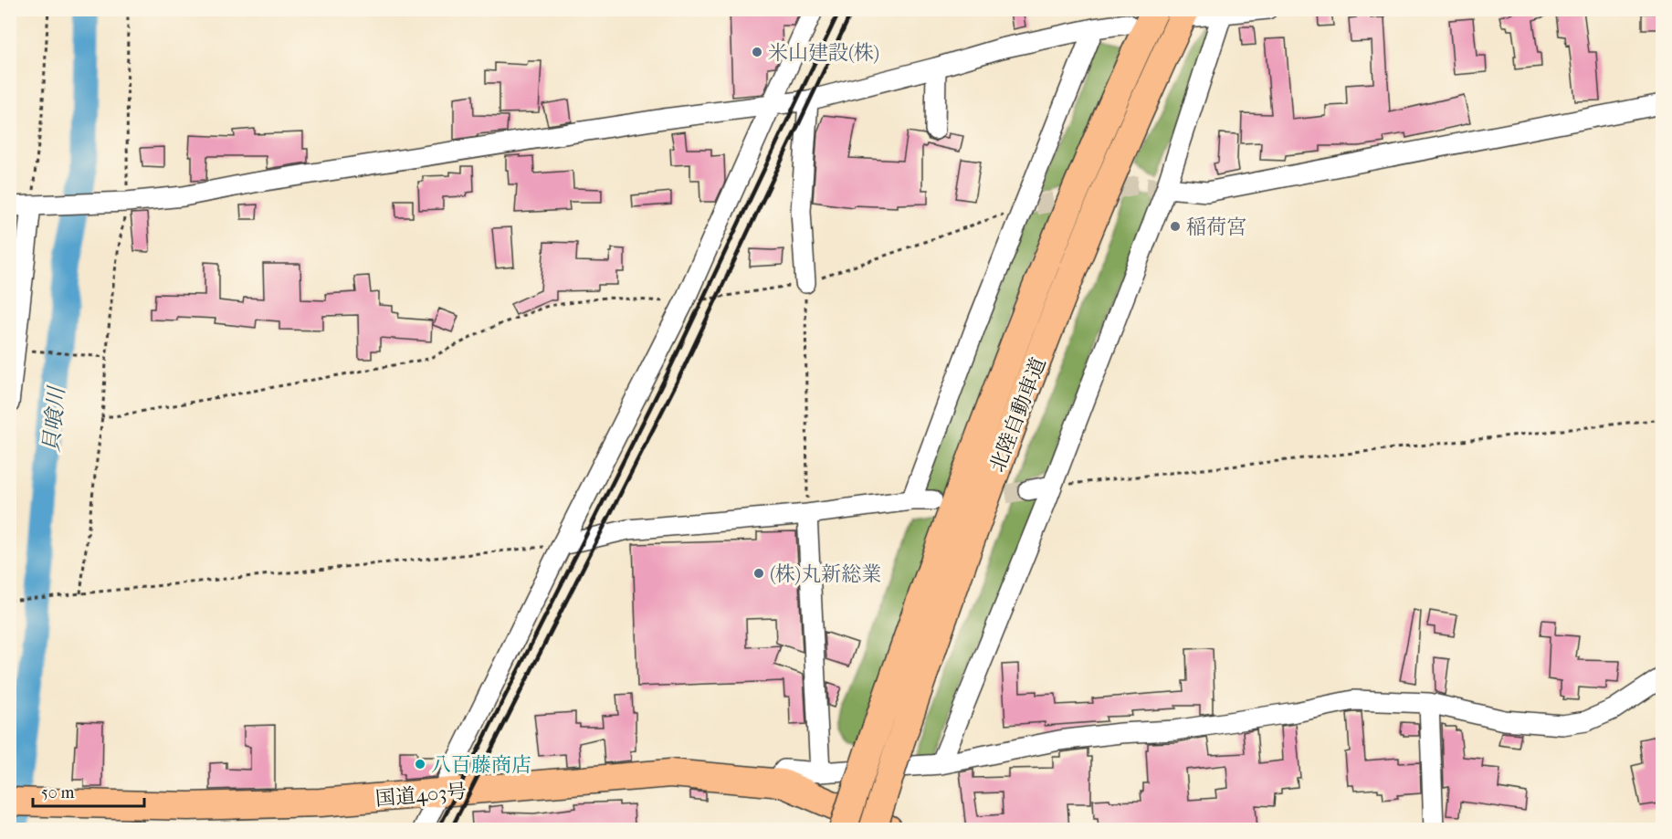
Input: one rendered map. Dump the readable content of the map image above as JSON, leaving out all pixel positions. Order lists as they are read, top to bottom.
{
  "streets": {
    "highway": ["北陸自動車道", "国道403号"]
  },
  "water": ["貝喰川"],
  "places": [
    "米山建設(株)",
    "稲荷宮",
    "(株)丸新総業",
    "八百藤商店"
  ],
  "scale_bar": "50 m"
}
